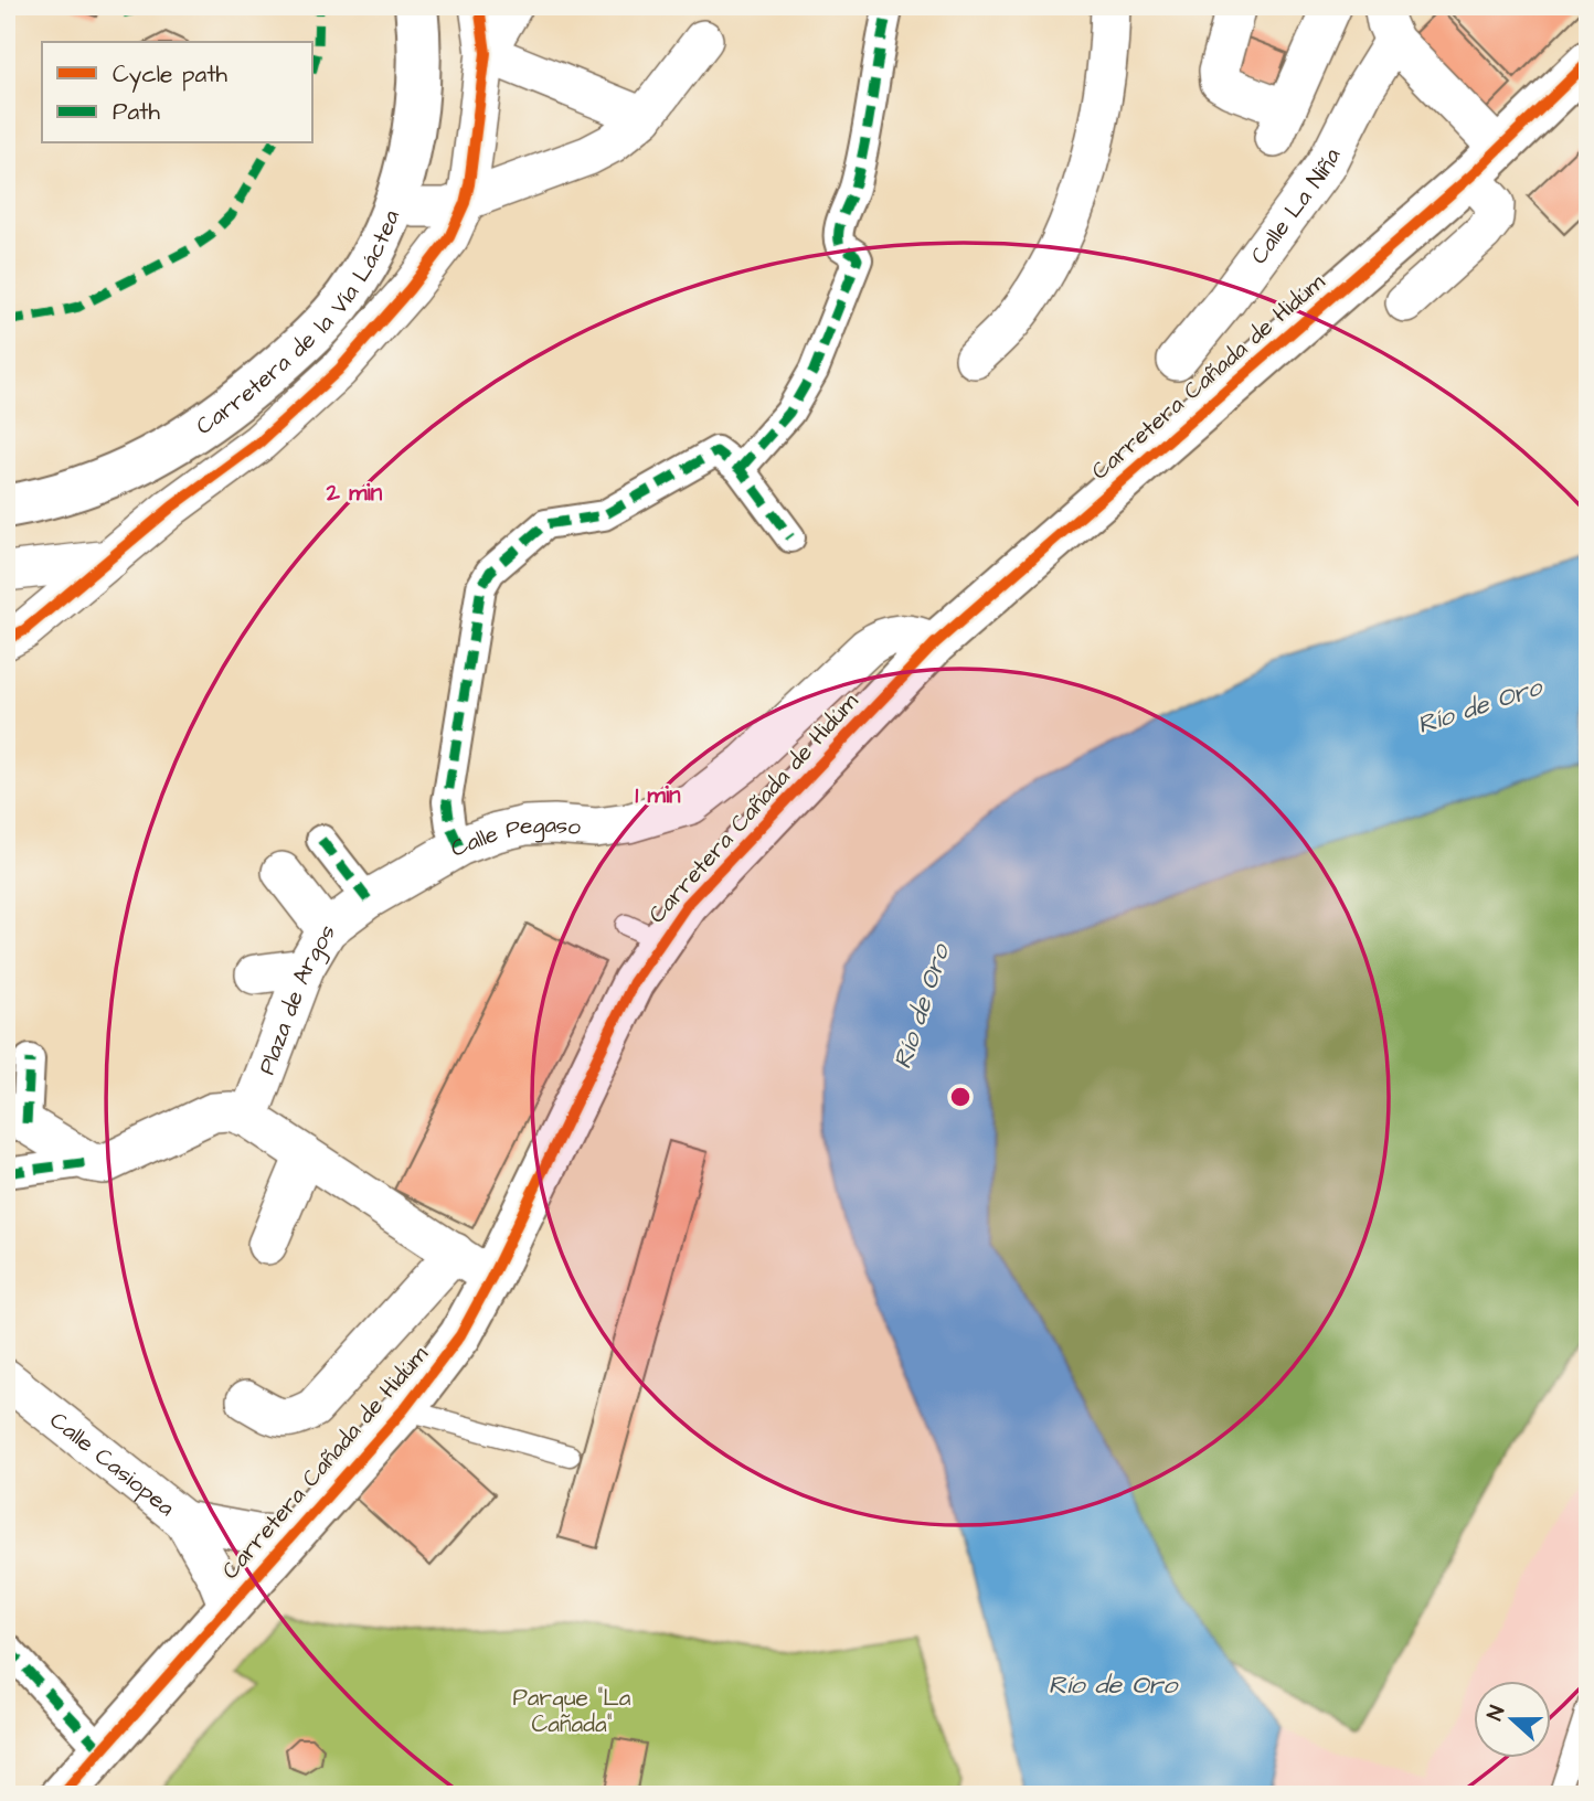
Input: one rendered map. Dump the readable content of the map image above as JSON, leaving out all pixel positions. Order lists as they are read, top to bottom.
{
  "streets": {
    "street": [
      "Calle La Niña",
      "Carretera de la Vía Láctea",
      "Carretera Cañada de Hidúm",
      "Calle Pegaso",
      "Plaza de Argos",
      "Calle Casiopea"
    ]
  },
  "crossings": [
    ["Carretera Cañada de Hidúm", "Calle Pegaso"],
    ["Carretera Cañada de Hidúm", "Calle Casiopea"],
    ["Calle Pegaso", "Plaza de Argos"]
  ],
  "water": ["Río de Oro"],
  "parks": ["Parque \"La Cañada\""],
  "legend": ["Cycle path", "Path"],
  "north": "left",
  "rings": ["2 min", "1 min"]
}
